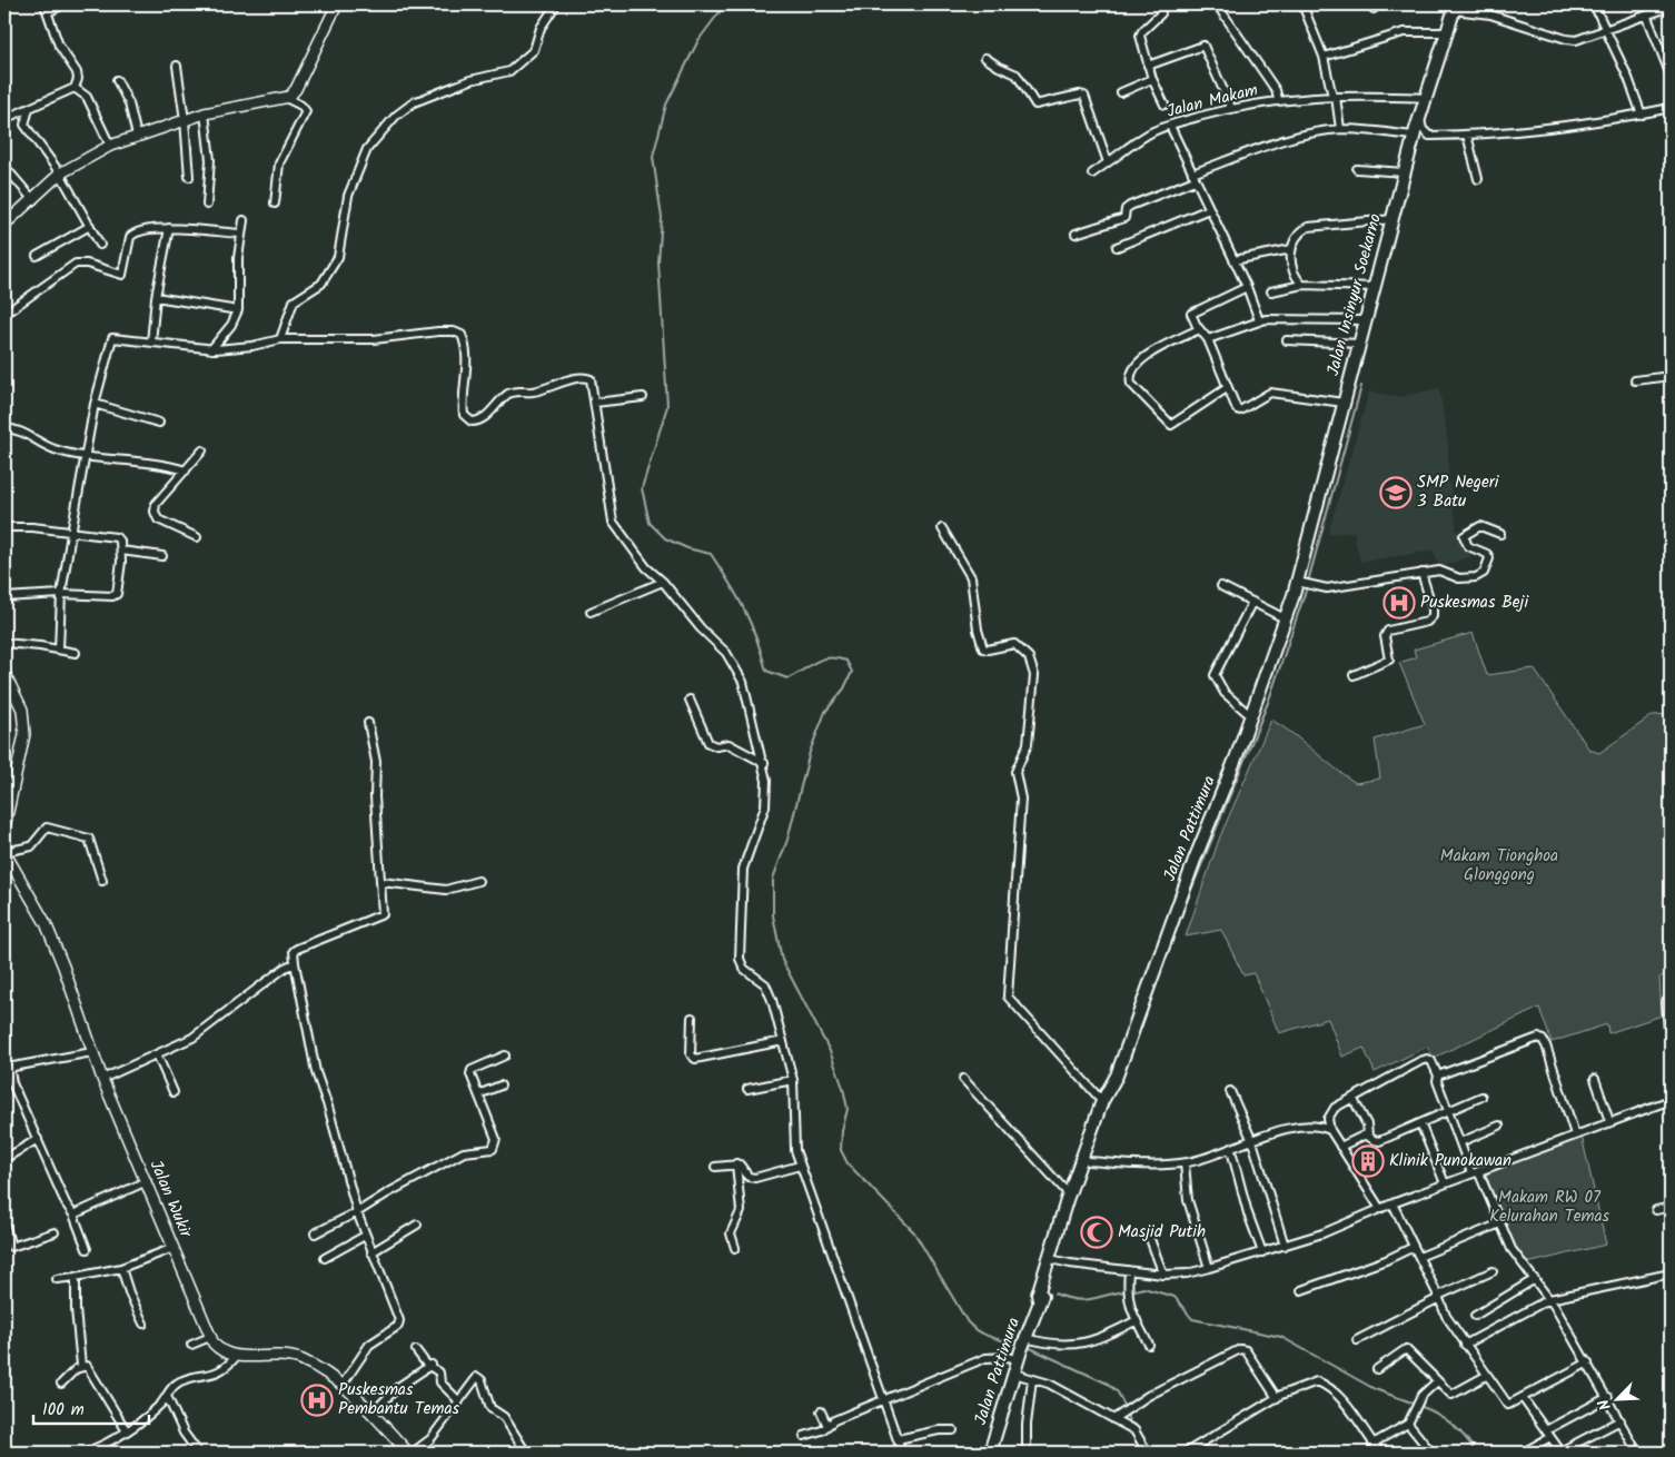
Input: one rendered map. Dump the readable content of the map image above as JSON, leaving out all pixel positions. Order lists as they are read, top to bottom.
{
  "streets": {
    "main road": ["Jalan Insinyur Soekarno", "Jalan Pattimura"],
    "street": ["Jalan Makam", "Jalan Wukir"]
  },
  "crossings": [
    ["Jalan Makam", "Jalan Insinyur Soekarno"],
    ["Jalan Insinyur Soekarno", "Jalan Pattimura"]
  ],
  "parks": ["Makam Tionghoa Glonggong", "Makam RW 07 Kelurahan Temas"],
  "places": {
    "school or university": ["SMP Negeri 3 Batu"],
    "hospital": ["Puskesmas Beji", "Puskesmas Pembantu Temas"],
    "building": ["Klinik Punokawan"],
    "mosque": ["Masjid Putih"]
  },
  "scale_bar": "100 m",
  "north": "bottom left"
}
